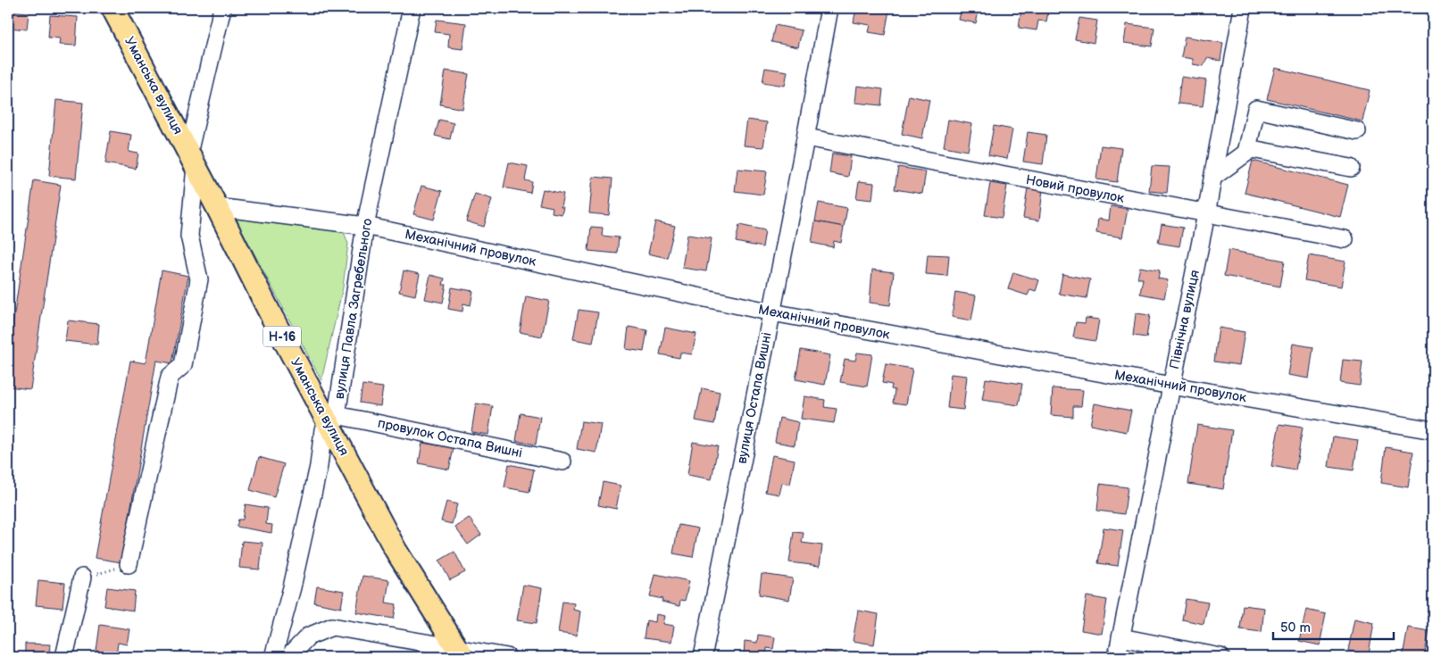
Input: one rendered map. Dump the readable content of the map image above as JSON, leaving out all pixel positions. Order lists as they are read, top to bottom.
{
  "streets": {
    "main road": ["Уманська вулиця", "Н-16"],
    "street": [
      "Новий провулок",
      "Механічний провулок",
      "вулиця Павла Загребельного",
      "Північна вулиця",
      "вулиця Остапа Вишні",
      "провулок Остапа Вишні"
    ]
  },
  "crossings": [
    ["Уманська вулиця", "Механічний провулок"],
    ["Уманська вулиця", "вулиця Павла Загребельного"],
    ["Уманська вулиця", "провулок Остапа Вишні"],
    ["Новий провулок", "Північна вулиця"],
    ["Новий провулок", "вулиця Остапа Вишні"],
    ["Механічний провулок", "вулиця Павла Загребельного"],
    ["Механічний провулок", "Північна вулиця"],
    ["Механічний провулок", "вулиця Остапа Вишні"],
    ["вулиця Павла Загребельного", "провулок Остапа Вишні"]
  ],
  "scale_bar": "50 m"
}
